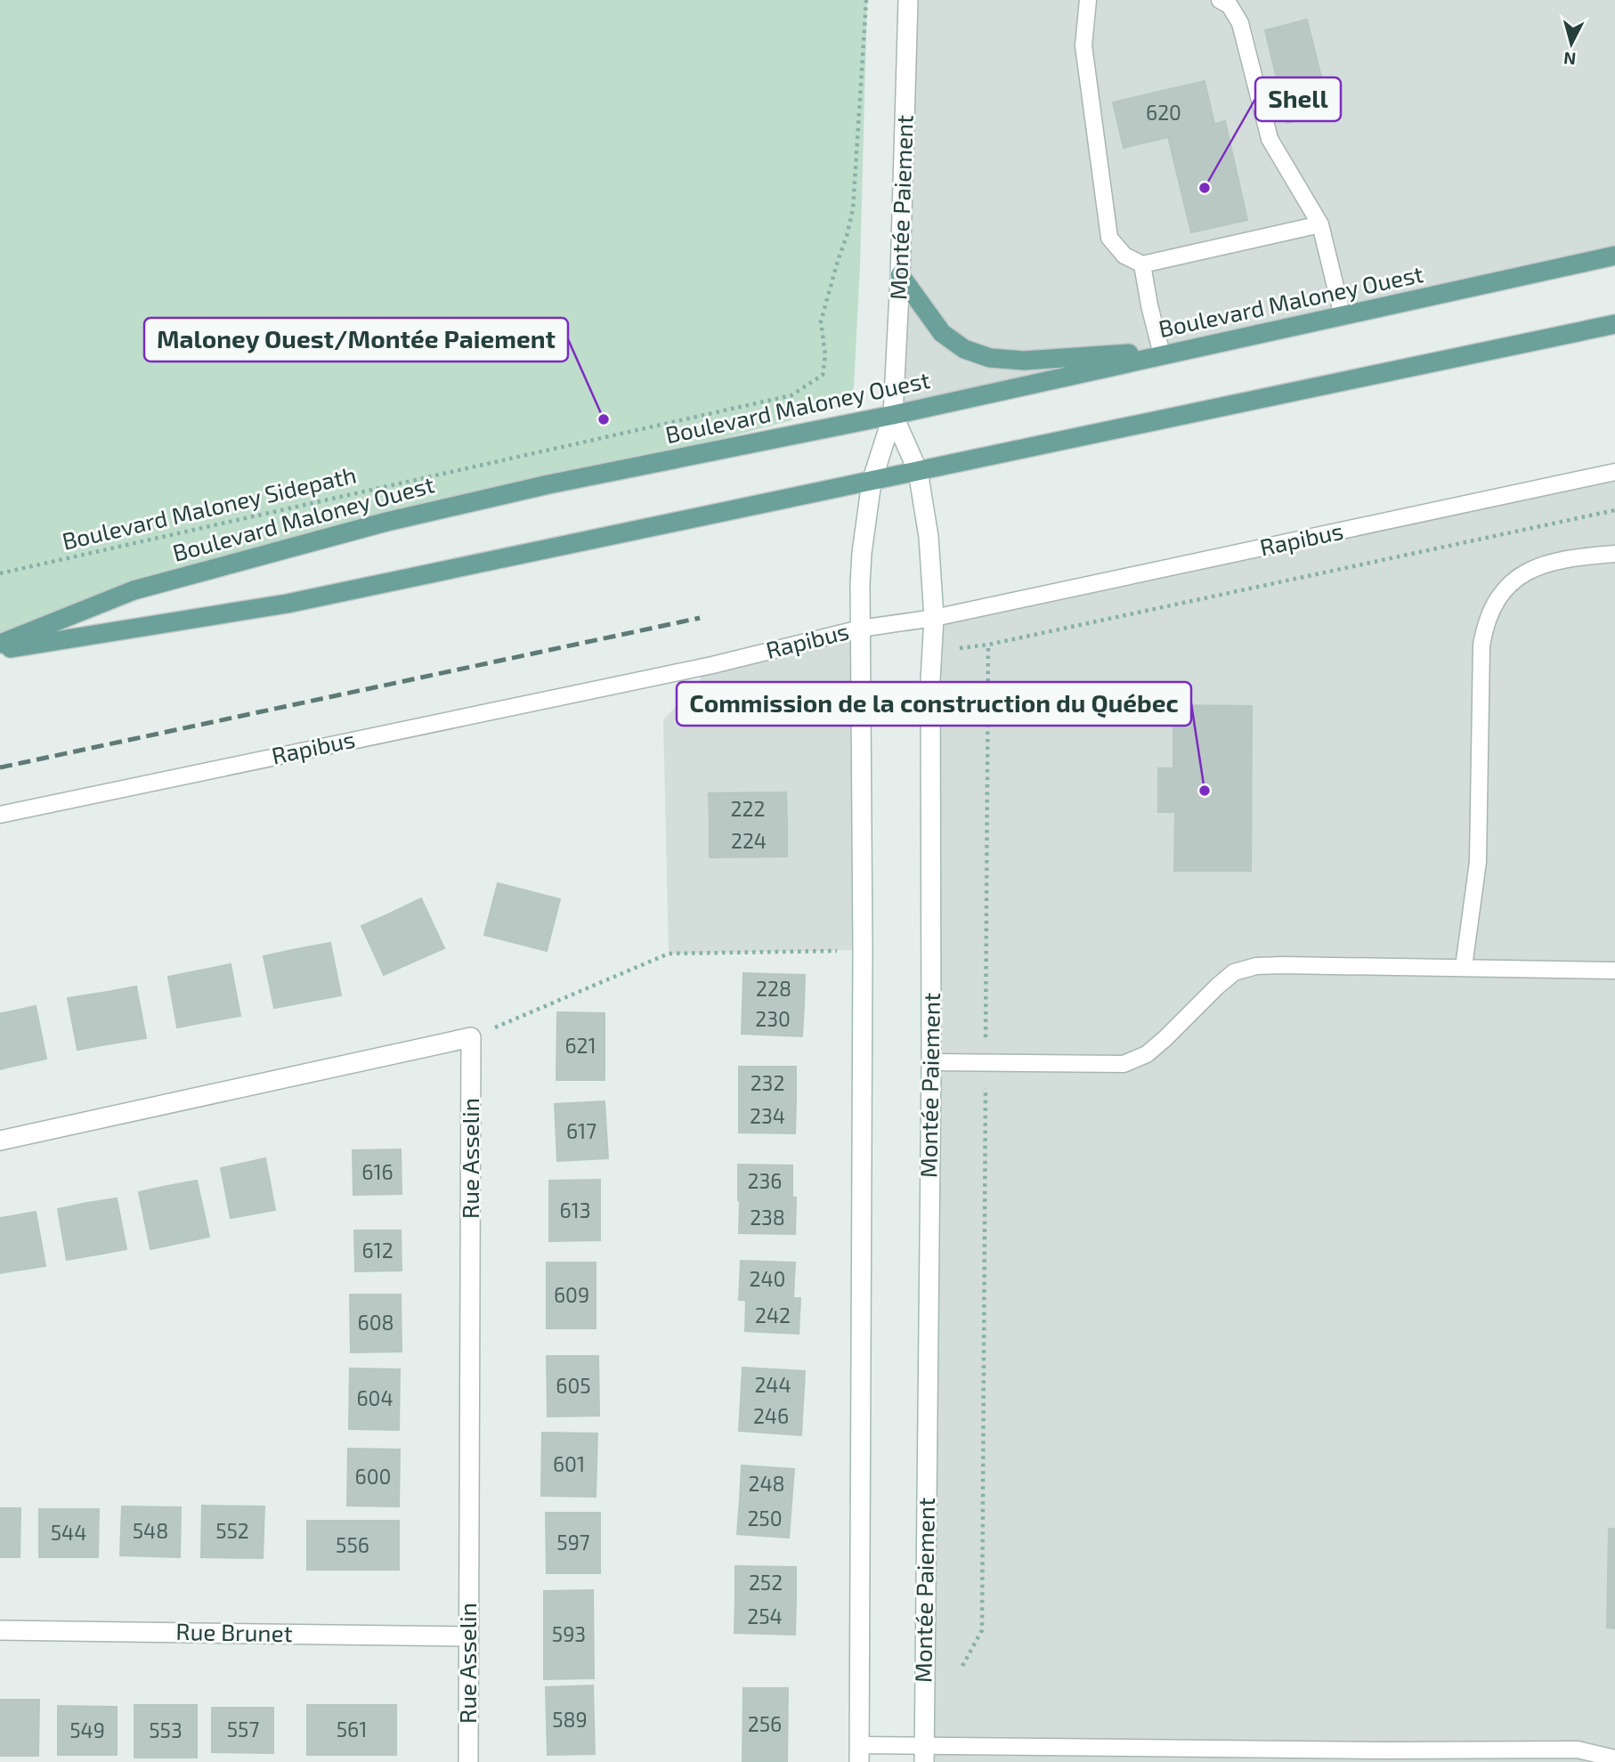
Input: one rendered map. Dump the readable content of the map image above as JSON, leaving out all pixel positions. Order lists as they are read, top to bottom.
{
  "streets": {
    "main road": [
      "Montée Paiement",
      "Boulevard Maloney Ouest",
      "Rue Asselin",
      "Rue Brunet"
    ],
    "lane": ["Rapibus"],
    "path": ["Boulevard Maloney Sidepath"]
  },
  "crossings": [
    ["Montée Paiement", "Boulevard Maloney Ouest"],
    ["Montée Paiement", "Rapibus"],
    ["Rue Asselin", "Rue Brunet"]
  ],
  "places": ["Shell", "Maloney Ouest/Montée Paiement", "Commission de la construction du Québec"],
  "house_numbers": [
    "620",
    "222",
    "224",
    "228",
    "230",
    "621",
    "232",
    "234",
    "617",
    "616",
    "236",
    "613",
    "238",
    "612",
    "240",
    "609",
    "242",
    "608",
    "244",
    "605",
    "604",
    "246",
    "601",
    "600",
    "248",
    "250",
    "548",
    "552",
    "544",
    "597",
    "556",
    "252",
    "254",
    "593",
    "589",
    "256",
    "557",
    "561",
    "549",
    "553"
  ],
  "north": "bottom"
}
